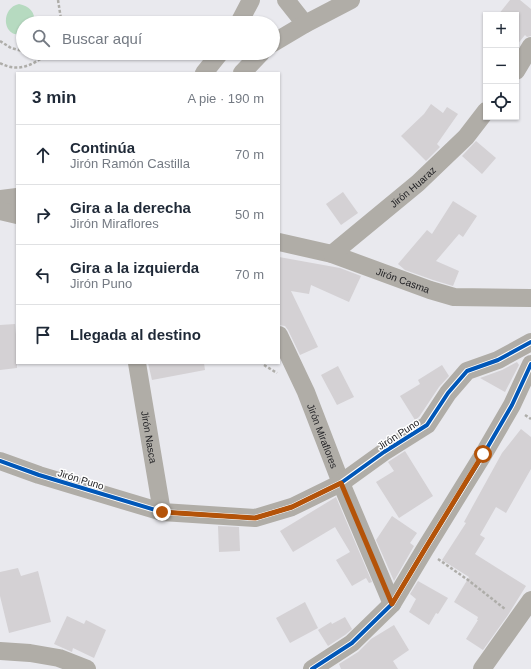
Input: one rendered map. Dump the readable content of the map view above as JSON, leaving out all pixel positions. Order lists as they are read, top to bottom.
{
  "streets": {
    "street": [
      "Jirón Huaraz",
      "Jirón Casma",
      "Jirón Puno",
      "Jirón Miraflores",
      "Jirón Nasca"
    ]
  },
  "crossings": [
    ["Jirón Huaraz", "Jirón Casma"],
    ["Jirón Puno", "Jirón Miraflores"],
    ["Jirón Puno", "Jirón Nasca"]
  ],
  "page": {
    "map_buttons": ["+", "−"],
    "search": "Buscar aquí",
    "heading": ["3 min", "A pie · 190 m"],
    "list": [
      ["Continúa", "Jirón Ramón Castilla", "70 m"],
      ["Gira a la derecha", "Jirón Miraflores", "50 m"],
      ["Gira a la izquierda", "Jirón Puno", "70 m"],
      "Llegada al destino"
    ]
  }
}
